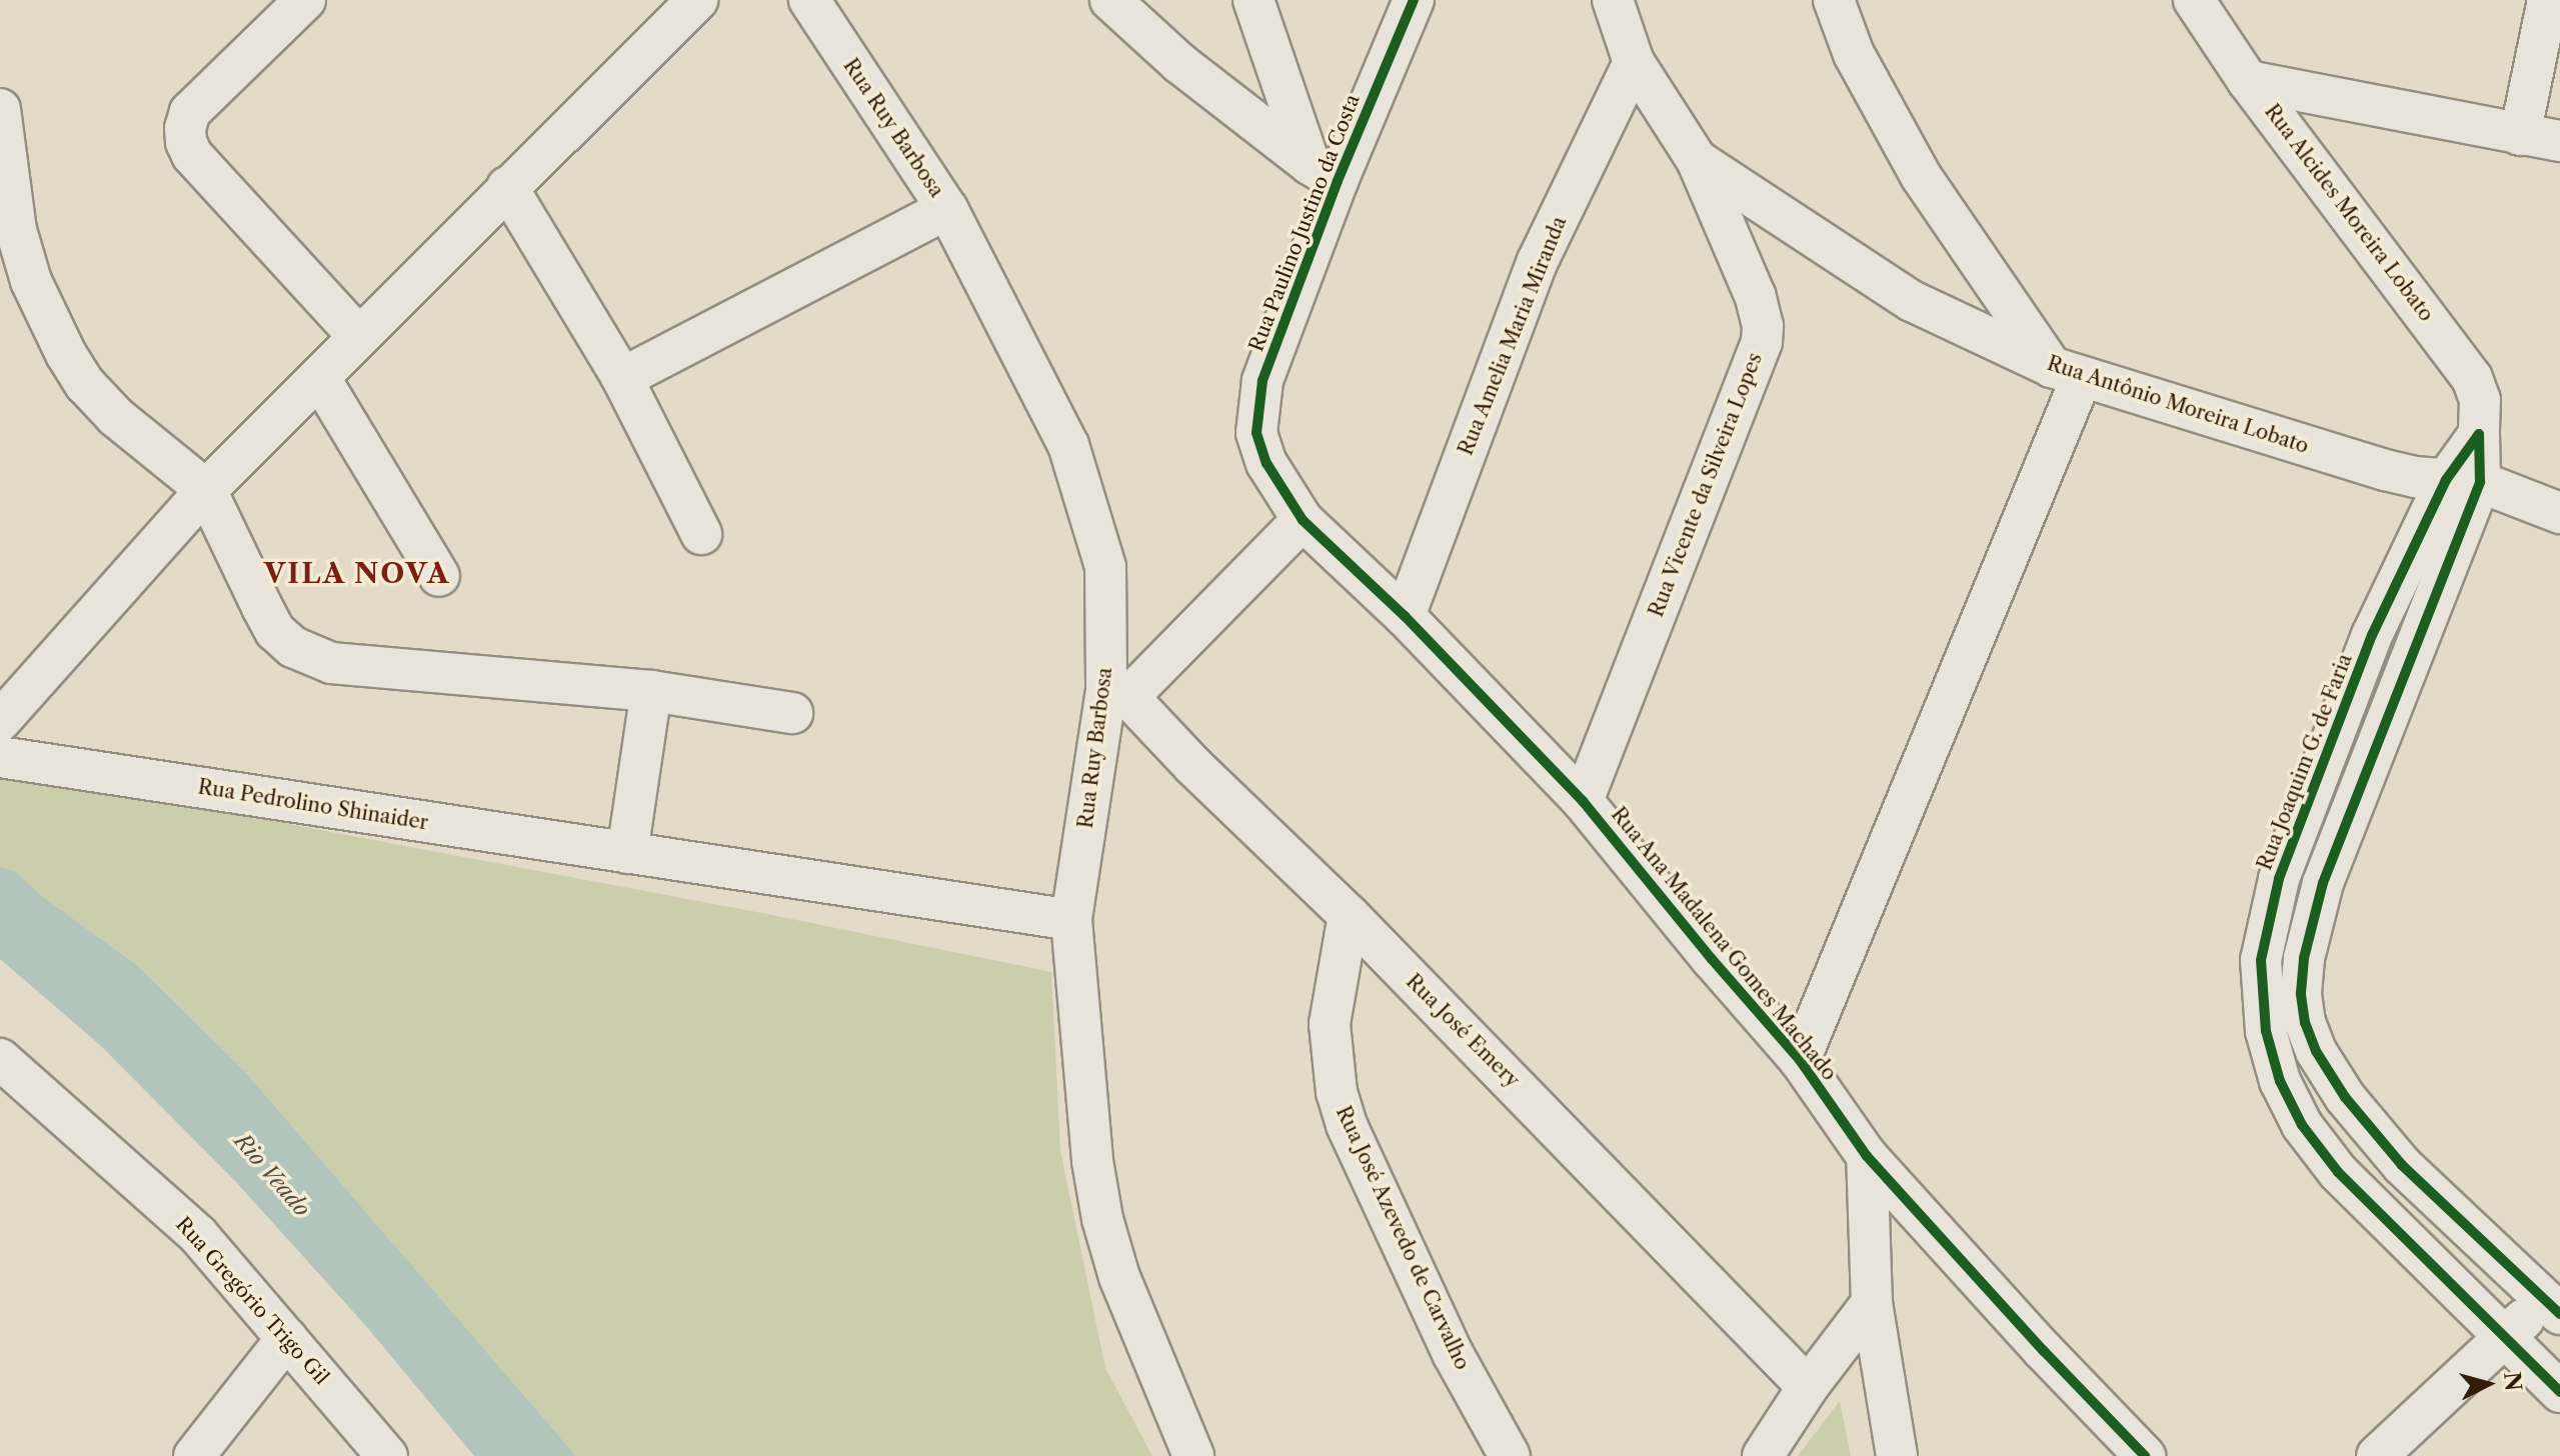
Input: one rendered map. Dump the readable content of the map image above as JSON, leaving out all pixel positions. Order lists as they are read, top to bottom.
{
  "streets": {
    "street": [
      "Rua Ruy Barbosa",
      "Rua Alcides Moreira Lobato",
      "Rua Paulino Justino da Costa",
      "Rua Amelia Maria Miranda",
      "Rua Antônio Moreira Lobato",
      "Rua Vicente da Silveira Lopes",
      "Rua Joaquim G. de Faria",
      "Rua Pedrolino Shinaider",
      "Rua Ana Madalena Gomes Machado",
      "Rua José Emery",
      "Rua José Azevedo de Carvalho",
      "Rua Gregório Trigo Gil"
    ]
  },
  "crossings": [
    ["Rua Ruy Barbosa", "Rua Pedrolino Shinaider"],
    ["Rua Ruy Barbosa", "Rua José Emery"],
    ["Rua Alcides Moreira Lobato", "Rua Antônio Moreira Lobato"],
    ["Rua Alcides Moreira Lobato", "Rua Joaquim G. de Faria"],
    ["Rua Paulino Justino da Costa", "Rua Ana Madalena Gomes Machado"],
    ["Rua Amelia Maria Miranda", "Rua Vicente da Silveira Lopes"],
    ["Rua Amelia Maria Miranda", "Rua Ana Madalena Gomes Machado"],
    ["Rua Antônio Moreira Lobato", "Rua Vicente da Silveira Lopes"],
    ["Rua Antônio Moreira Lobato", "Rua Joaquim G. de Faria"],
    ["Rua Antônio Moreira Lobato", "Rua Ana Madalena Gomes Machado"],
    ["Rua Vicente da Silveira Lopes", "Rua Ana Madalena Gomes Machado"],
    ["Rua José Emery", "Rua José Azevedo de Carvalho"]
  ],
  "districts": ["VILA NOVA"],
  "water": ["Rio Veado"],
  "north": "right"
}
